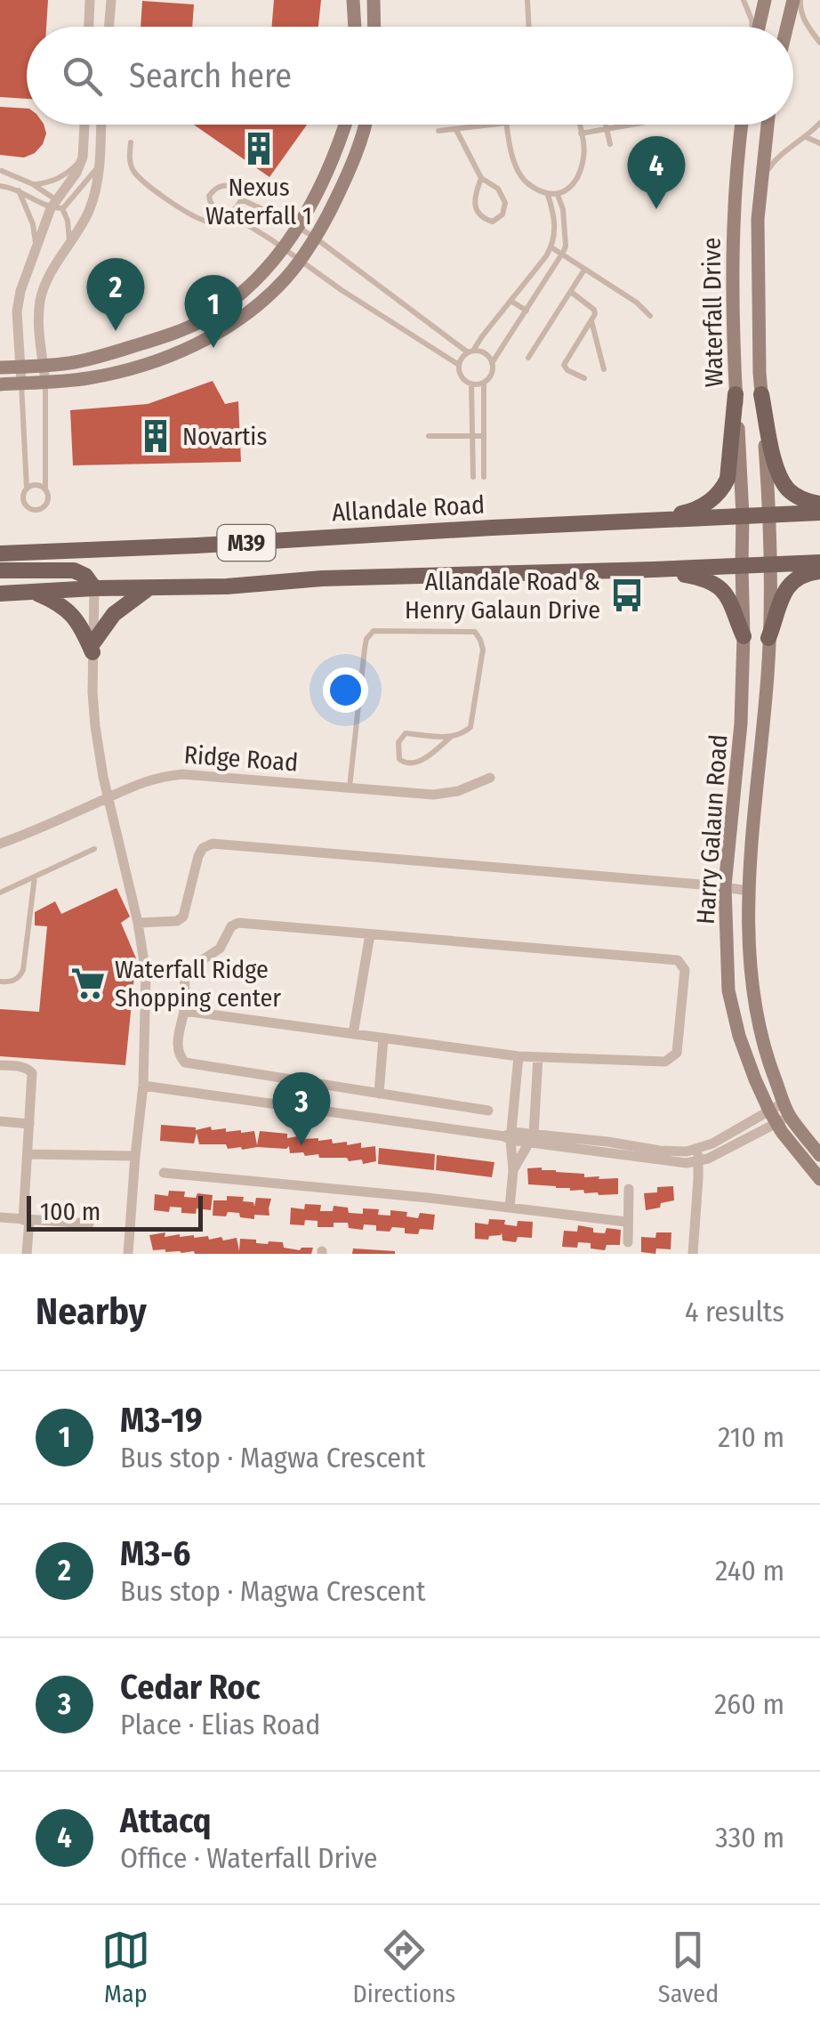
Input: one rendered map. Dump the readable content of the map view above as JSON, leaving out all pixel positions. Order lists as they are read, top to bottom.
{
  "streets": {
    "main road": [
      "Waterfall Drive",
      "Allandale Road",
      "M39",
      "Harry Galaun Road"
    ],
    "street": ["Ridge Road"]
  },
  "crossings": [
    ["Waterfall Drive", "Allandale Road"],
    ["Waterfall Drive", "M39"],
    ["Waterfall Drive", "Harry Galaun Road"],
    ["M39", "Harry Galaun Road"]
  ],
  "places": {
    "building": ["Nexus Waterfall 1", "Novartis"],
    "bus stop": ["Allandale Road & Henry Galaun Drive"],
    "supermarket": ["Waterfall Ridge Shopping center"]
  },
  "scale_bar": "100 m",
  "page": {
    "search": "Search here",
    "pins": [
      "4",
      "2",
      "1",
      "3"
    ],
    "scale": "100 m",
    "heading": ["Nearby", "4 results"],
    "list": [
      {
        "mark": "1",
        "name": "M3-19",
        "note": "Bus stop · Magwa Crescent",
        "value": "210 m"
      },
      {
        "mark": "2",
        "name": "M3-6",
        "note": "Bus stop · Magwa Crescent",
        "value": "240 m"
      },
      {
        "mark": "3",
        "name": "Cedar Roc",
        "note": "Place · Elias Road",
        "value": "260 m"
      },
      {
        "mark": "4",
        "name": "Attacq",
        "note": "Office · Waterfall Drive",
        "value": "330 m"
      }
    ],
    "nav": ["Map", "Directions", "Saved"]
  }
}
